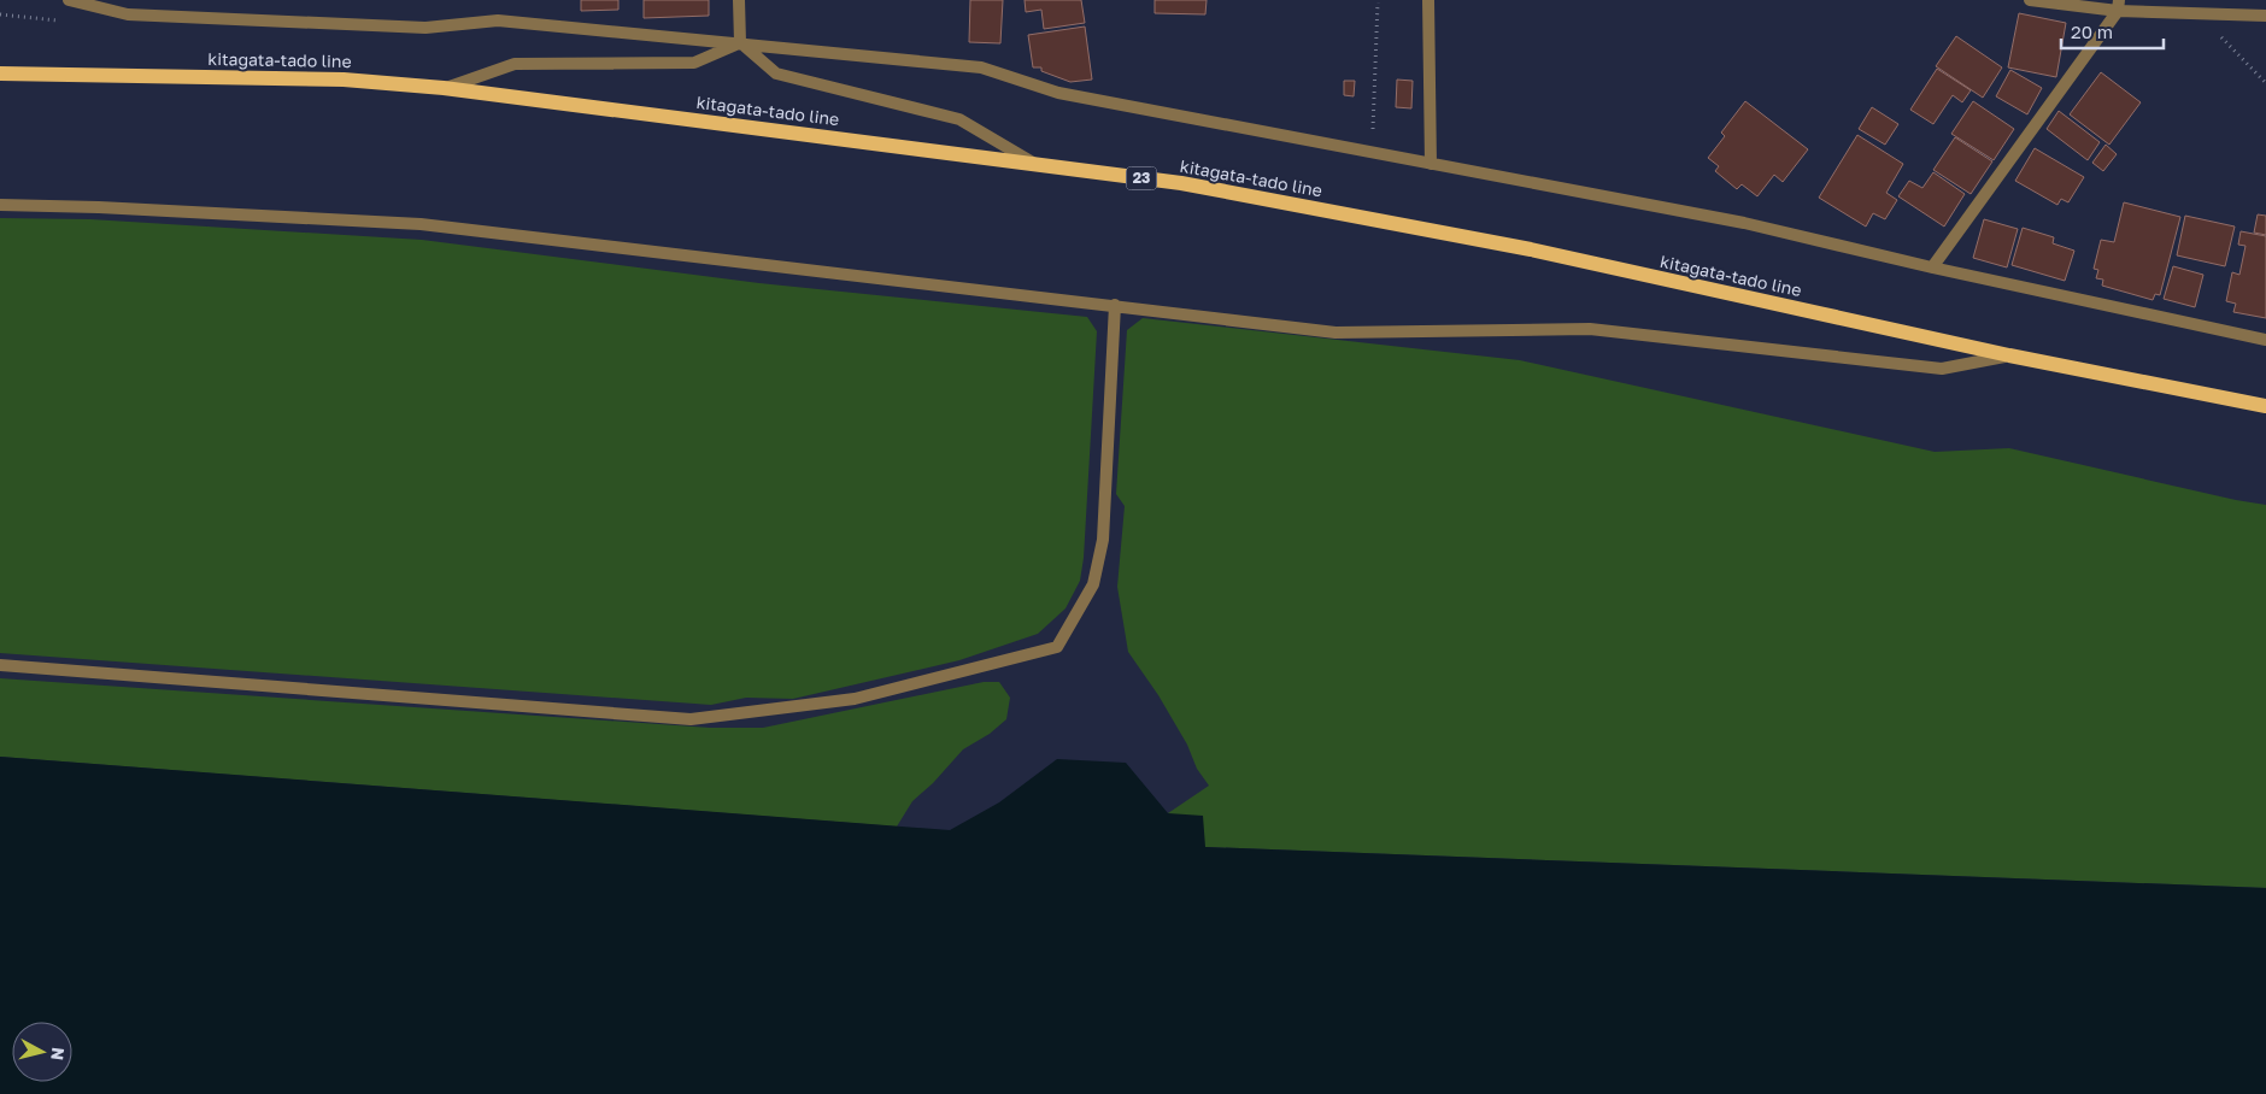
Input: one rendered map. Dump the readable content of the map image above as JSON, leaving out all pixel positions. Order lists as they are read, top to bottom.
{
  "streets": {
    "main road": ["kitagata-tado line", "23"]
  },
  "scale_bar": "20 m",
  "north": "right"
}
